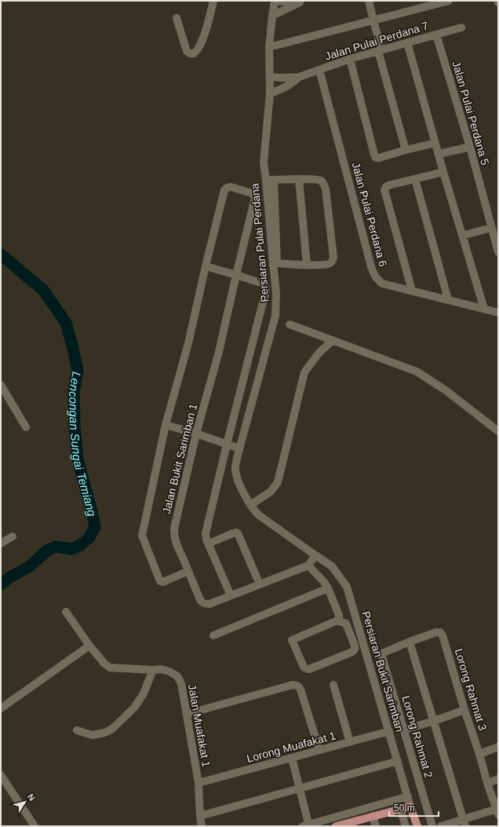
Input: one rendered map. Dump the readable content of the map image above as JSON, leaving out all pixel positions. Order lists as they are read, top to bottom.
{
  "streets": {
    "street": [
      "Jalan Pulai Perdana 7",
      "Jalan Pulai Perdana 5",
      "Jalan Pulai Perdana 6",
      "Persiaran Pulai Perdana",
      "Jalan Bukit Sarimban 1",
      "Persiaran Bukit Sarimban",
      "Lorong Rahmat 3",
      "Jalan Muafakat 1",
      "Lorong Rahmat 2",
      "Lorong Muafakat 1"
    ]
  },
  "crossings": [
    ["Jalan Pulai Perdana 7", "Jalan Pulai Perdana 5"],
    ["Jalan Pulai Perdana 7", "Jalan Pulai Perdana 6"],
    ["Jalan Pulai Perdana 7", "Persiaran Pulai Perdana"],
    ["Persiaran Pulai Perdana", "Persiaran Bukit Sarimban"],
    ["Persiaran Bukit Sarimban", "Lorong Muafakat 1"],
    ["Lorong Rahmat 3", "Lorong Rahmat 2"],
    ["Jalan Muafakat 1", "Lorong Muafakat 1"]
  ],
  "water": ["Lencongan Sungai Temiang"],
  "scale_bar": "50 m",
  "north": "top right"
}
